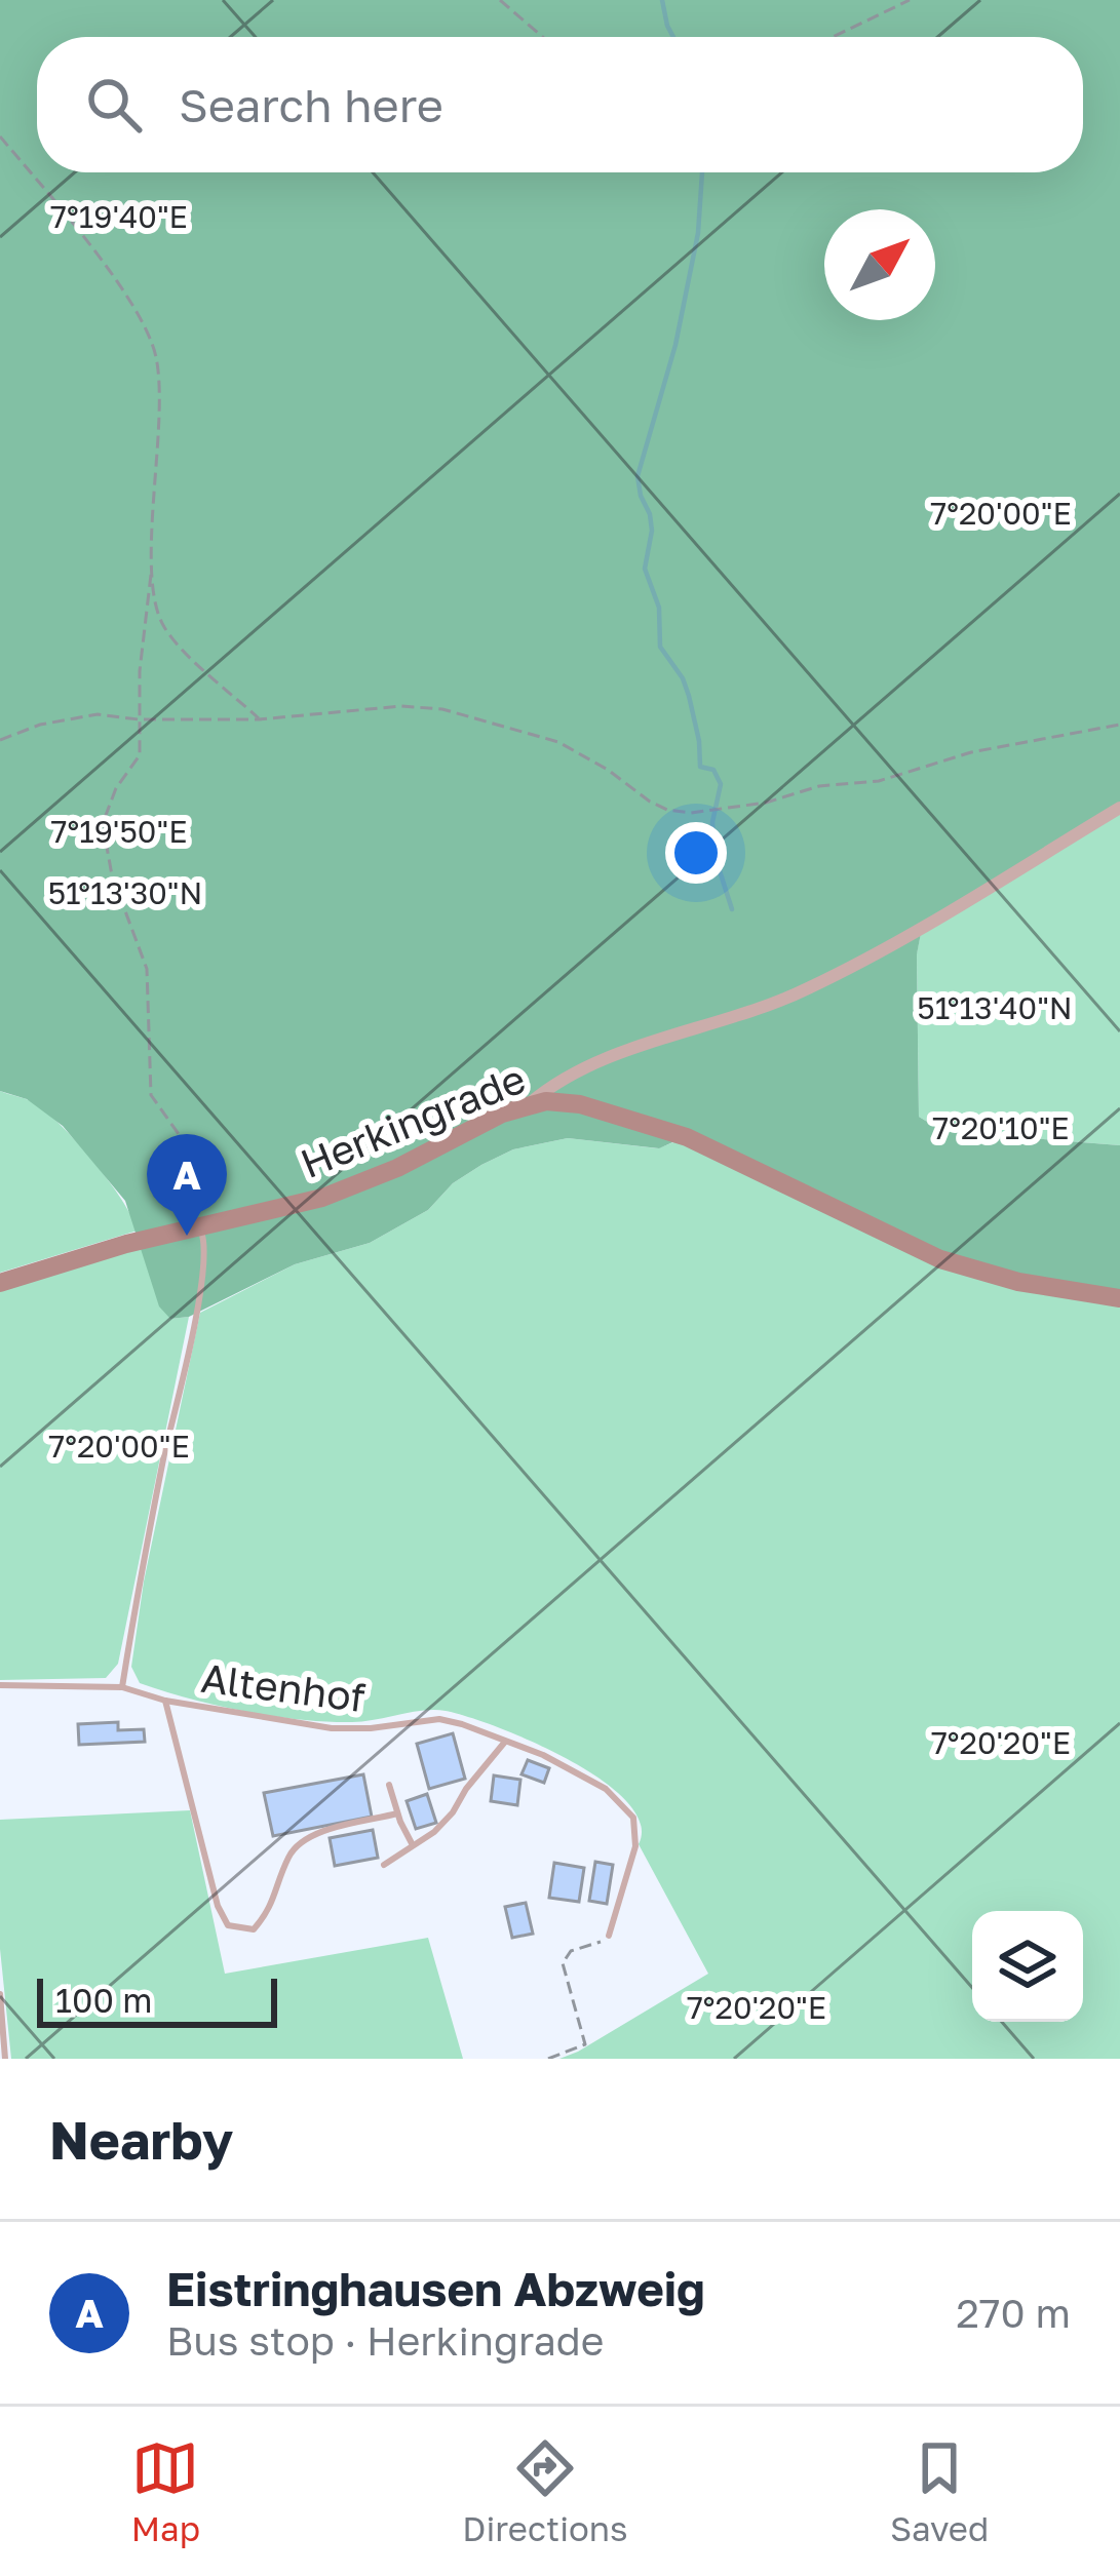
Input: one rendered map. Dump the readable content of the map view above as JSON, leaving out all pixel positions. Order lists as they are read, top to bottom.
{
  "streets": {
    "main road": ["Herkingrade"],
    "lane": ["Altenhof"]
  },
  "scale_bar": "100 m",
  "north": "top right",
  "page": {
    "search": "Search here",
    "pins": "A",
    "scale": "100 m",
    "heading": "Nearby",
    "list": [
      {
        "mark": "A",
        "name": "Eistringhausen Abzweig",
        "note": "Bus stop · Herkingrade",
        "value": "270 m"
      }
    ],
    "nav": ["Map", "Directions", "Saved"]
  },
  "coordinates": [
    "7°19'40\"E",
    "7°20'00\"E",
    "7°19'50\"E",
    "51°13'30\"N",
    "51°13'40\"N",
    "7°20'10\"E",
    "7°20'20\"E"
  ]
}
